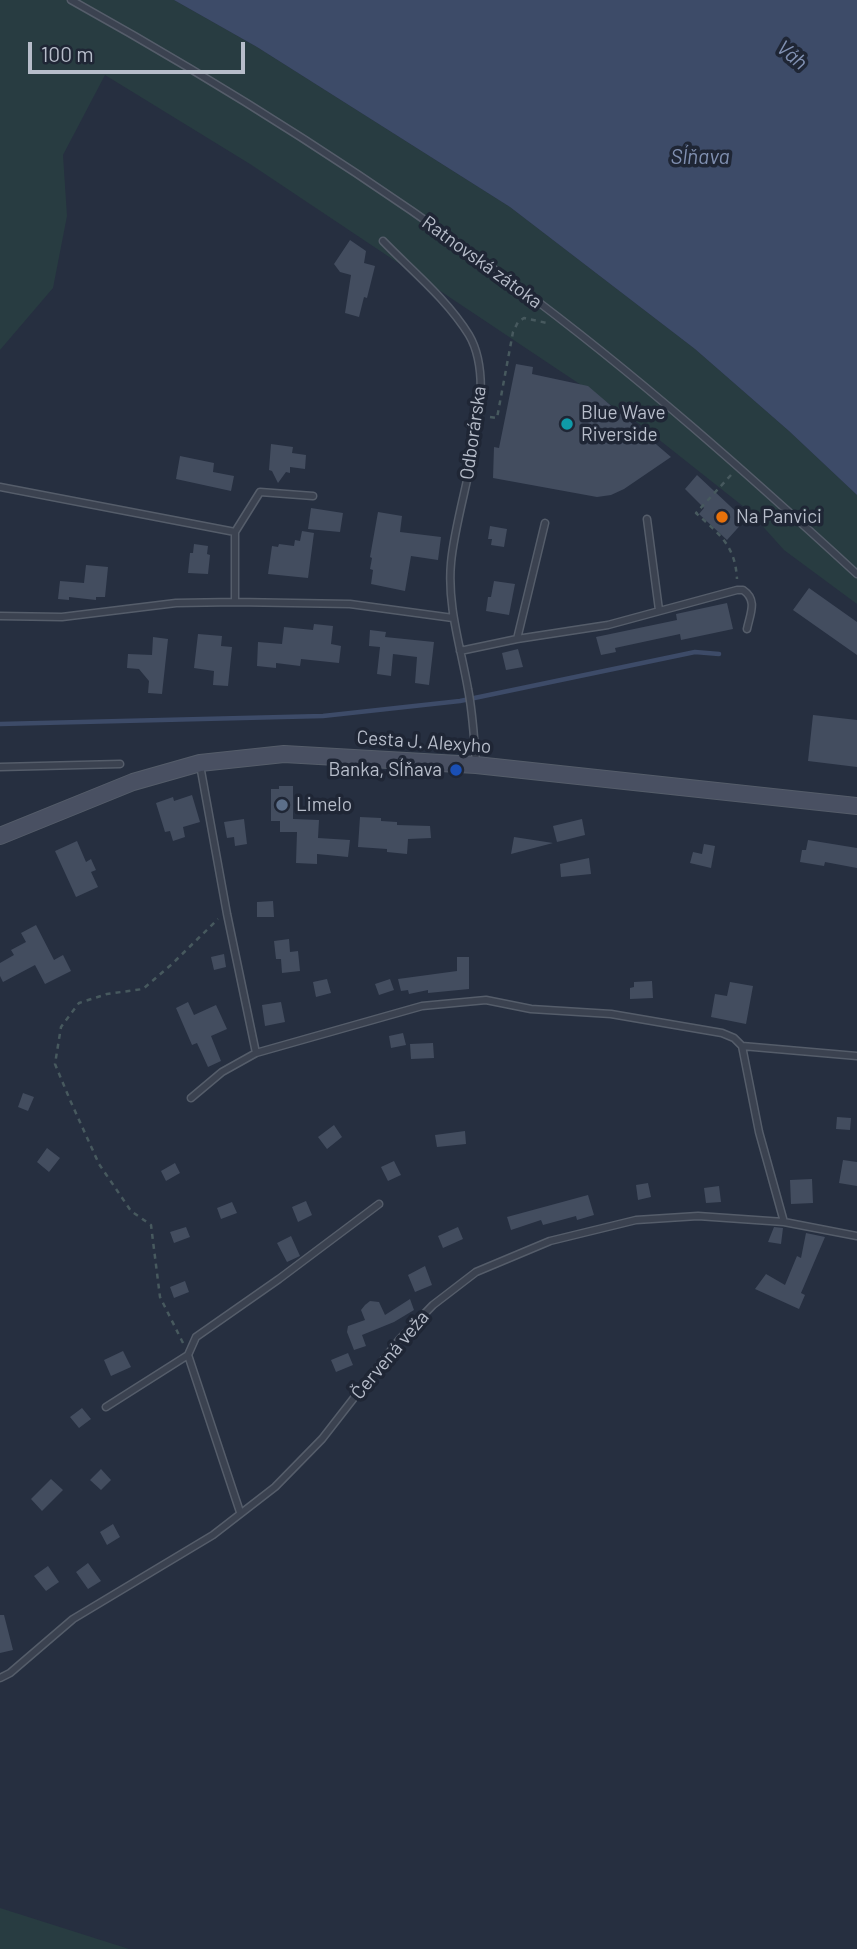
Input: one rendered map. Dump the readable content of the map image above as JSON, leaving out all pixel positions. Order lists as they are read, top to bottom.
{
  "streets": {
    "main road": ["Cesta J. Alexyho"],
    "lane": ["Ratnovská zátoka", "Odborárska", "Červená veža"]
  },
  "crossings": [
    ["Odborárska", "Cesta J. Alexyho"]
  ],
  "water": ["Váh", "Sĺňava"],
  "places": [
    "Blue Wave Riverside",
    "Na Panvici",
    "Banka, Sĺňava",
    "Limelo"
  ],
  "scale_bar": "100 m"
}
